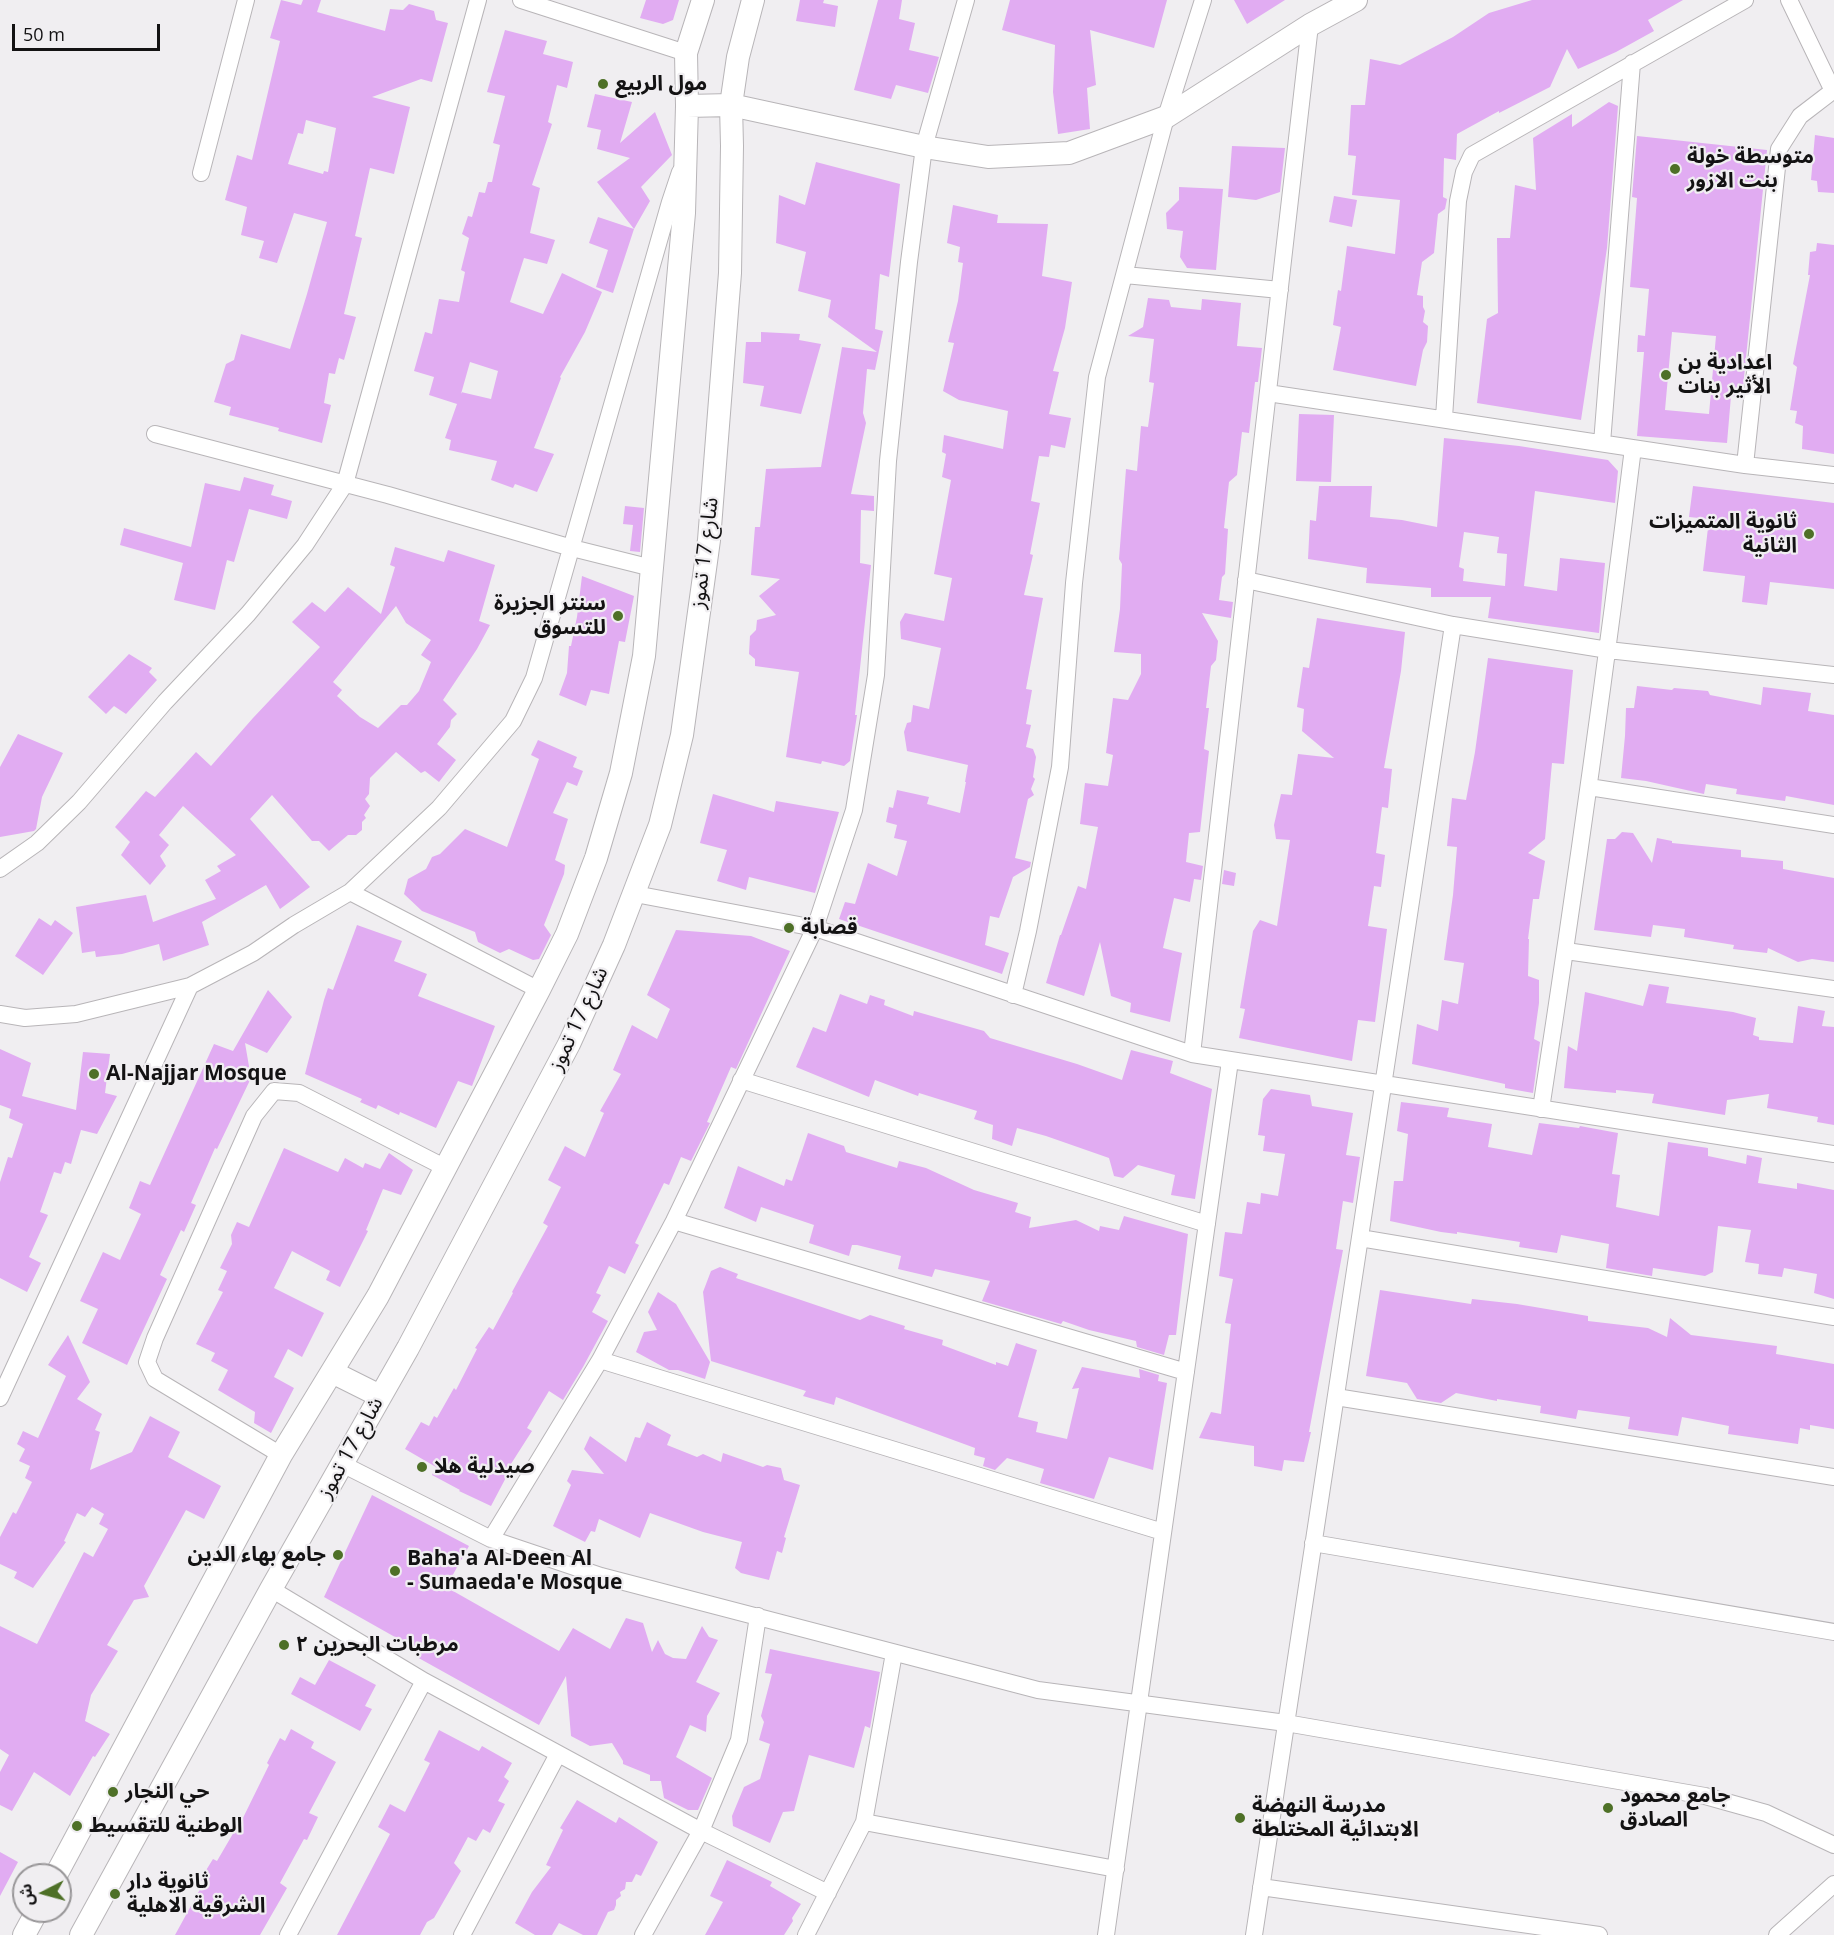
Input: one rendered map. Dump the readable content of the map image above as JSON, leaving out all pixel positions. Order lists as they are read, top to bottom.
{
  "streets": {
    "main road": ["شارع 17 تموز"]
  },
  "places": [
    "مول الربيع",
    "متوسطة خولة بنت الازور",
    "اعدادية بن الأثير بنات",
    "ثانوية المتميزات الثانية",
    "سنتر الجزيرة للتسوق",
    "قصابة",
    "Al-Najjar Mosque",
    "صيدلية هلا",
    "جامع بهاء الدين",
    "Baha'a Al-Deen Al - Sumaeda'e Mosque",
    "مرطبات البحرين ٢",
    "حي النجار",
    "جامع محمود الصادق",
    "مدرسة النهضة الابتدائية المختلطة",
    "الوطنية للتقسيط",
    "ثانوية دار الشرقية الاهلية"
  ],
  "scale_bar": "50 m",
  "north": "left"
}
